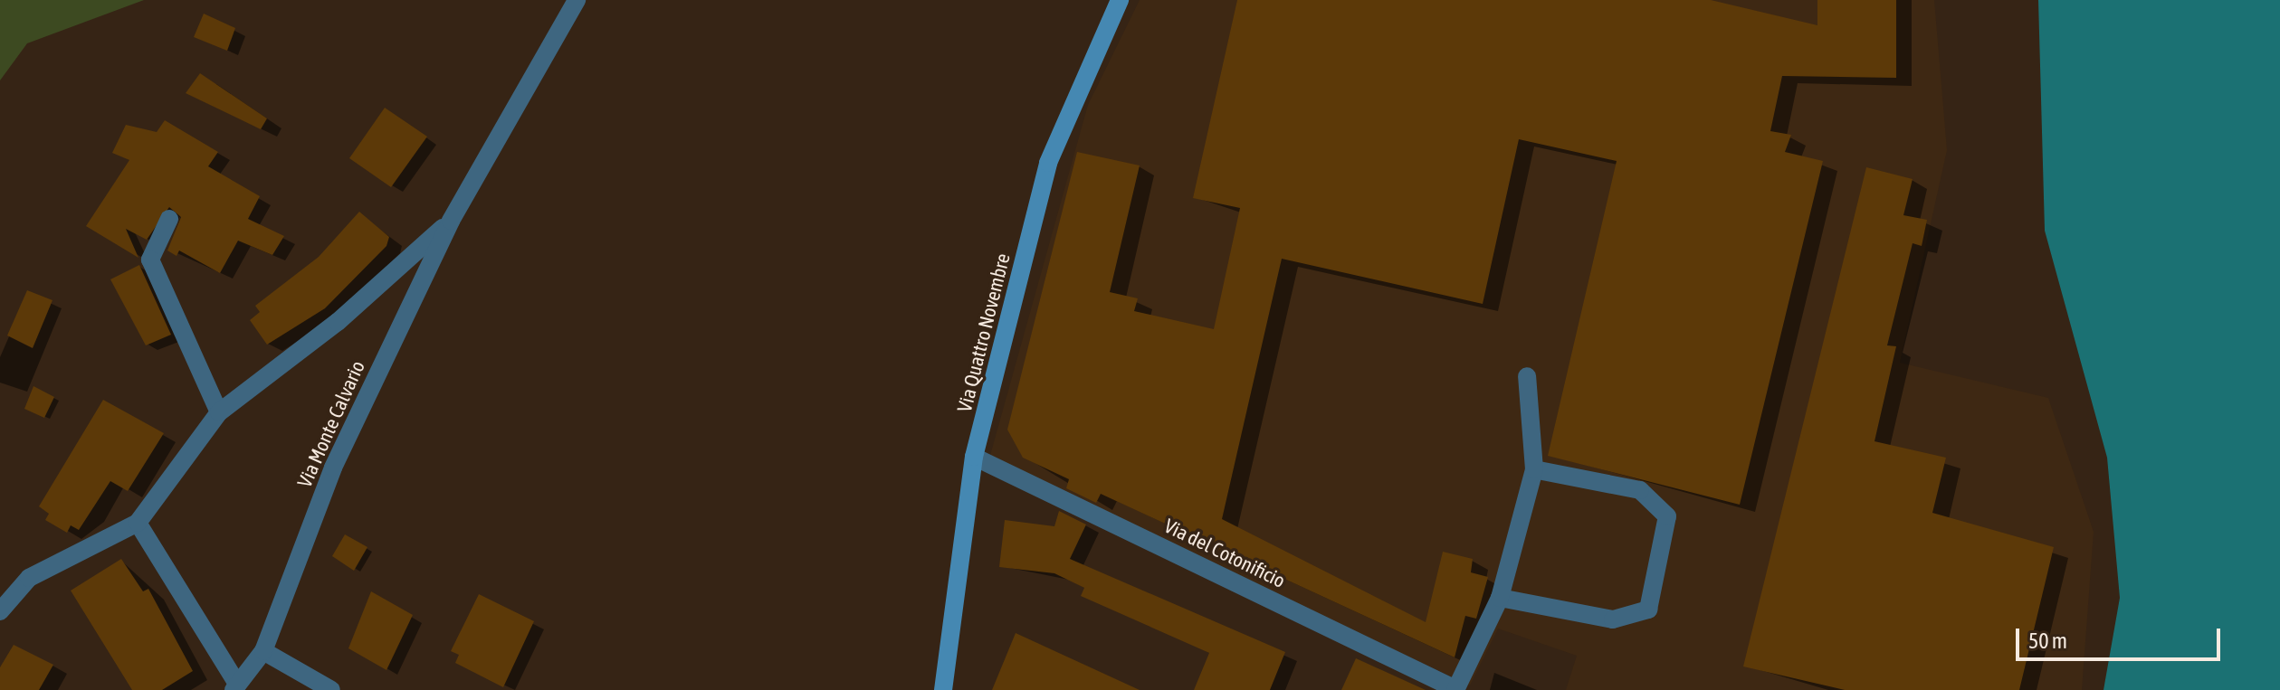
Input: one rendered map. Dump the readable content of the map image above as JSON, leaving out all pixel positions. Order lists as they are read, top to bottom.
{
  "streets": {
    "main road": ["Via Quattro Novembre"],
    "street": ["Via Monte Calvario", "Via del Cotonificio"]
  },
  "crossings": [
    ["Via Quattro Novembre", "Via del Cotonificio"]
  ],
  "scale_bar": "50 m"
}
